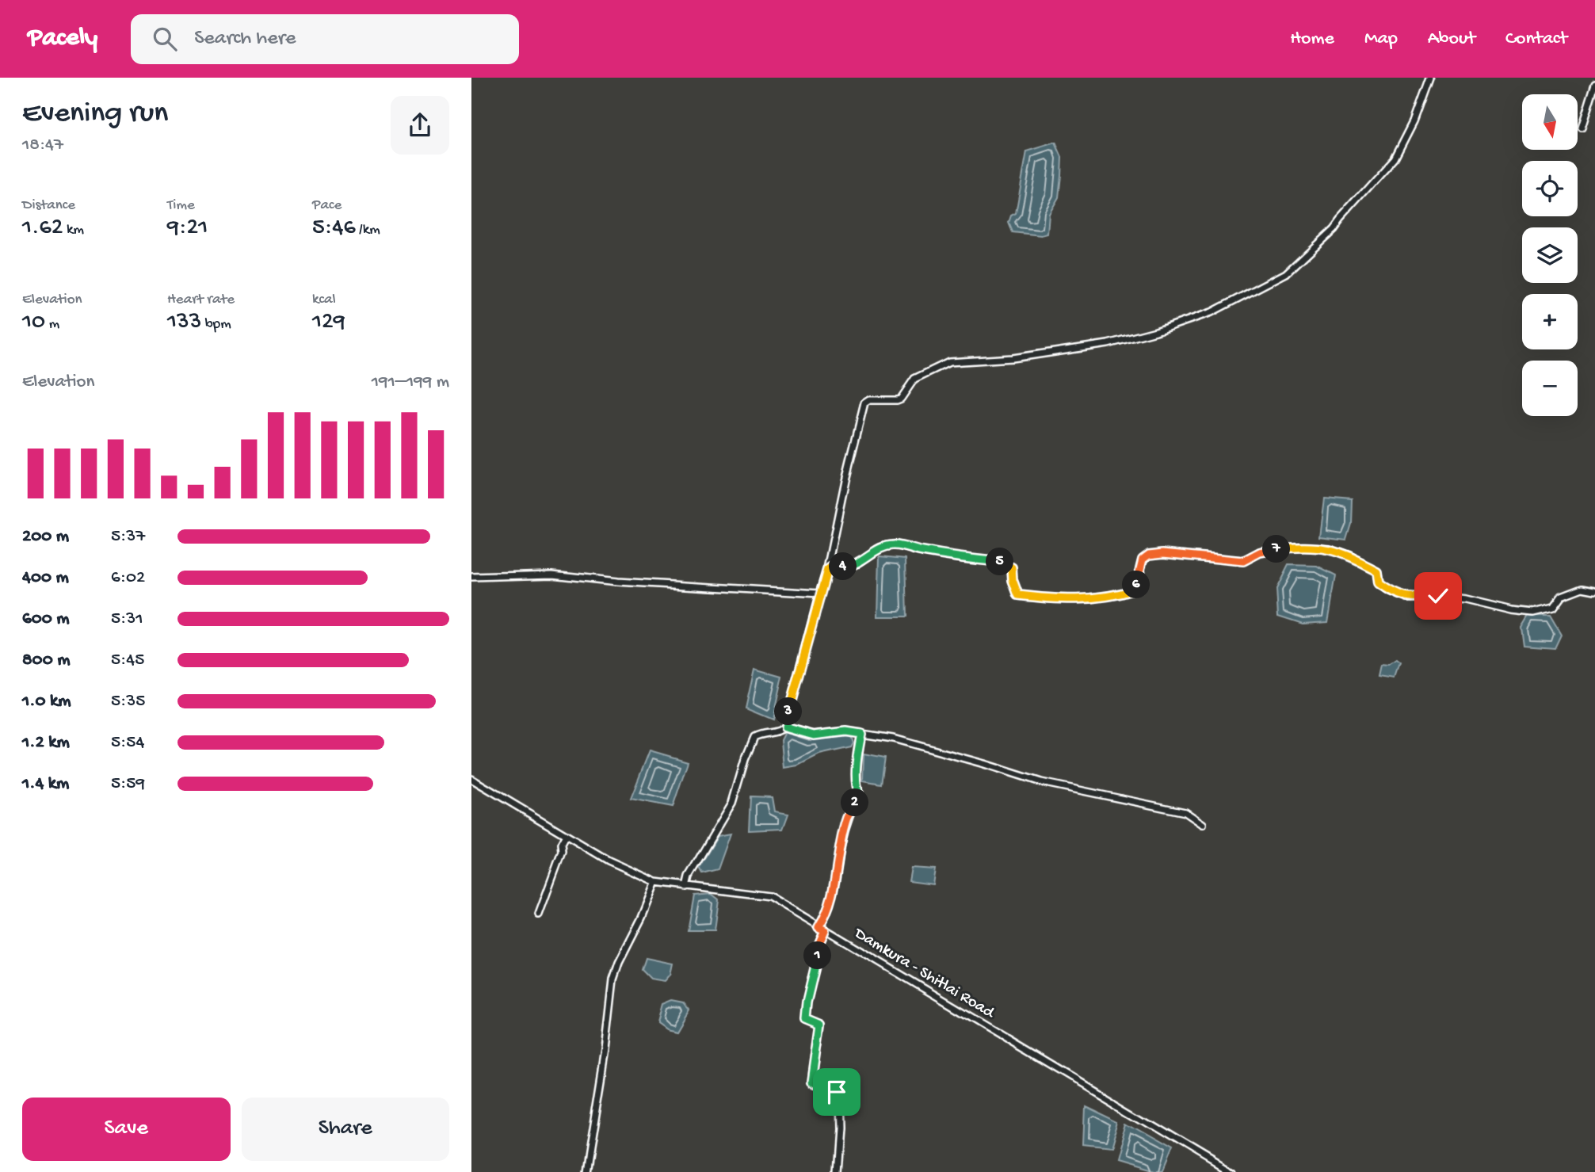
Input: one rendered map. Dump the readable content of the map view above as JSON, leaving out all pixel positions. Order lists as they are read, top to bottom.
{
  "streets": {
    "street": ["Damkura - Shitlai Road"]
  },
  "north": "bottom",
  "page": {
    "header": "Pacely",
    "search": "Search here",
    "nav": [
      "Home",
      "Map",
      "About",
      "Contact"
    ],
    "heading": ["Evening run", "18:47"],
    "map_buttons": ["+", "−"],
    "stats": [
      ["Distance", "1.62 km"],
      ["Time", "9:21"],
      ["Pace", "5:46 /km"],
      ["Elevation", "10 m"],
      ["Heart rate", "133 bpm"],
      ["kcal", "129"]
    ],
    "chart": ["Elevation", "191–199 m"],
    "list": [
      {
        "name": "200 m",
        "note": "5:37"
      },
      {
        "name": "400 m",
        "note": "6:02"
      },
      {
        "name": "600 m",
        "note": "5:31"
      },
      {
        "name": "800 m",
        "note": "5:45"
      },
      {
        "name": "1.0 km",
        "note": "5:35"
      },
      {
        "name": "1.2 km",
        "note": "5:54"
      },
      {
        "name": "1.4 km",
        "note": "5:59"
      }
    ],
    "pins": [
      "7",
      "5",
      "4",
      "6",
      "3",
      "2",
      "1"
    ],
    "buttons": ["Save", "Share"]
  }
}
